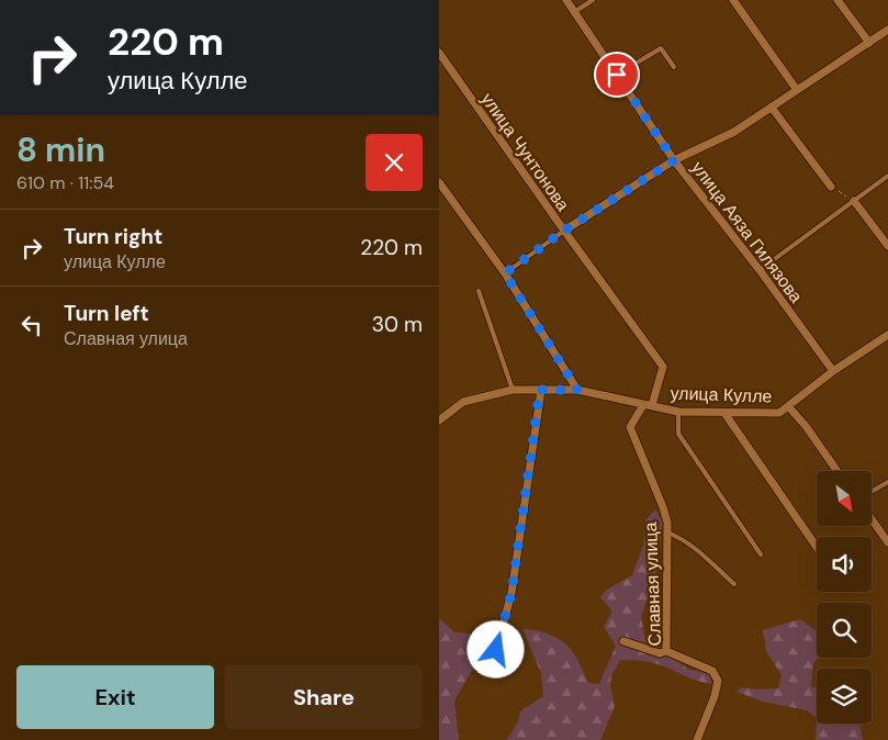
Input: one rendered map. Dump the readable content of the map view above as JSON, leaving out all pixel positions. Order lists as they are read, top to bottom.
{
  "streets": {
    "street": [
      "улица Чунтонова",
      "улица Аяза Гилязова",
      "улица Кулле",
      "Славная улица"
    ]
  },
  "crossings": [
    ["улица Чунтонова", "улица Кулле"],
    ["улица Чунтонова", "Славная улица"],
    ["улица Аяза Гилязова", "улица Кулле"],
    ["улица Кулле", "Славная улица"]
  ],
  "north": "bottom right",
  "page": {
    "turn": ["220 m", "улица Кулле"],
    "heading": ["8 min", "610 m · 11:54"],
    "list": [
      {
        "name": "Turn right",
        "note": "улица Кулле",
        "value": "220 m"
      },
      {
        "name": "Turn left",
        "note": "Славная улица",
        "value": "30 m"
      }
    ],
    "buttons": ["Exit", "Share"]
  }
}
